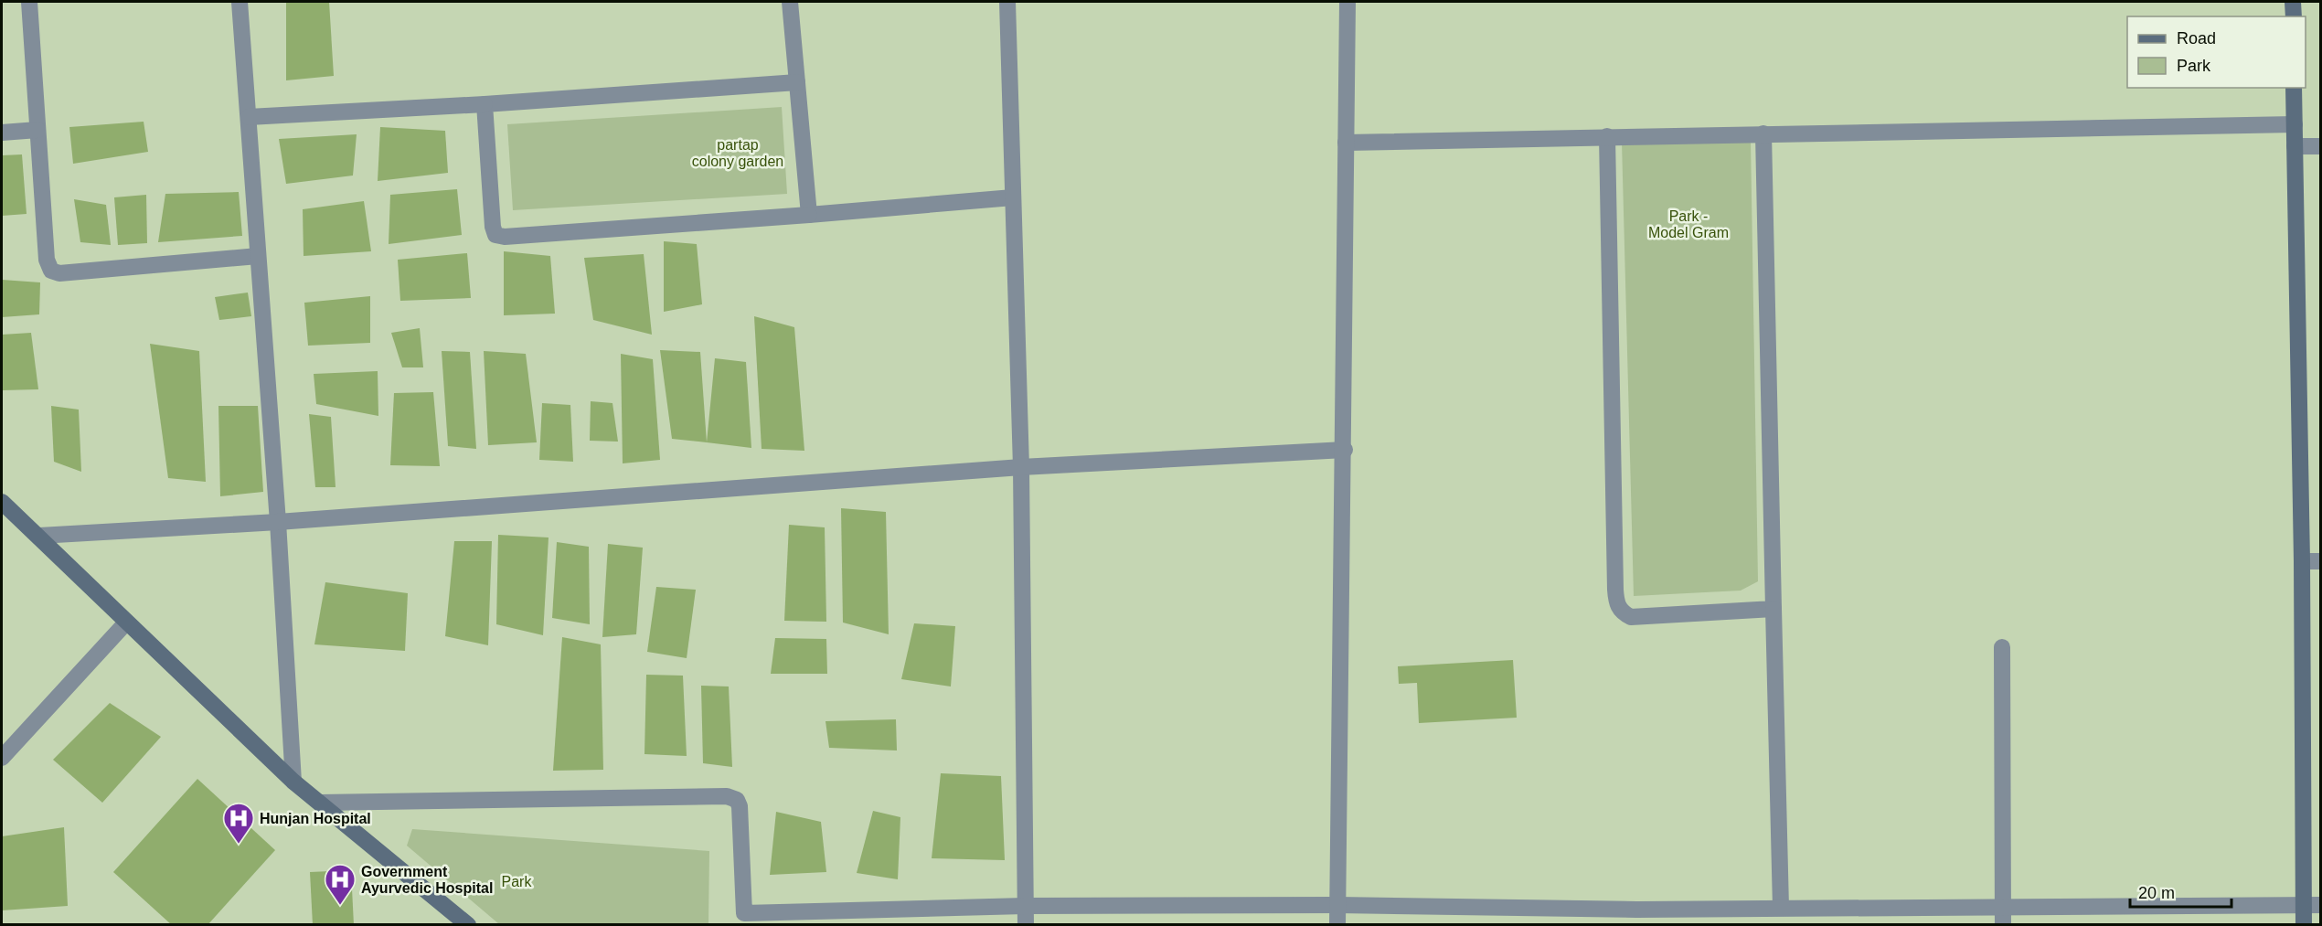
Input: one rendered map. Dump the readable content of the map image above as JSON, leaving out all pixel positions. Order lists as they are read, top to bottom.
{
  "parks": ["partap colony garden", "Park - Model Gram", "Park"],
  "places": {
    "hospital": ["Hunjan Hospital", "Government Ayurvedic Hospital"]
  },
  "legend": ["Road", "Park"],
  "scale_bar": "20 m"
}
